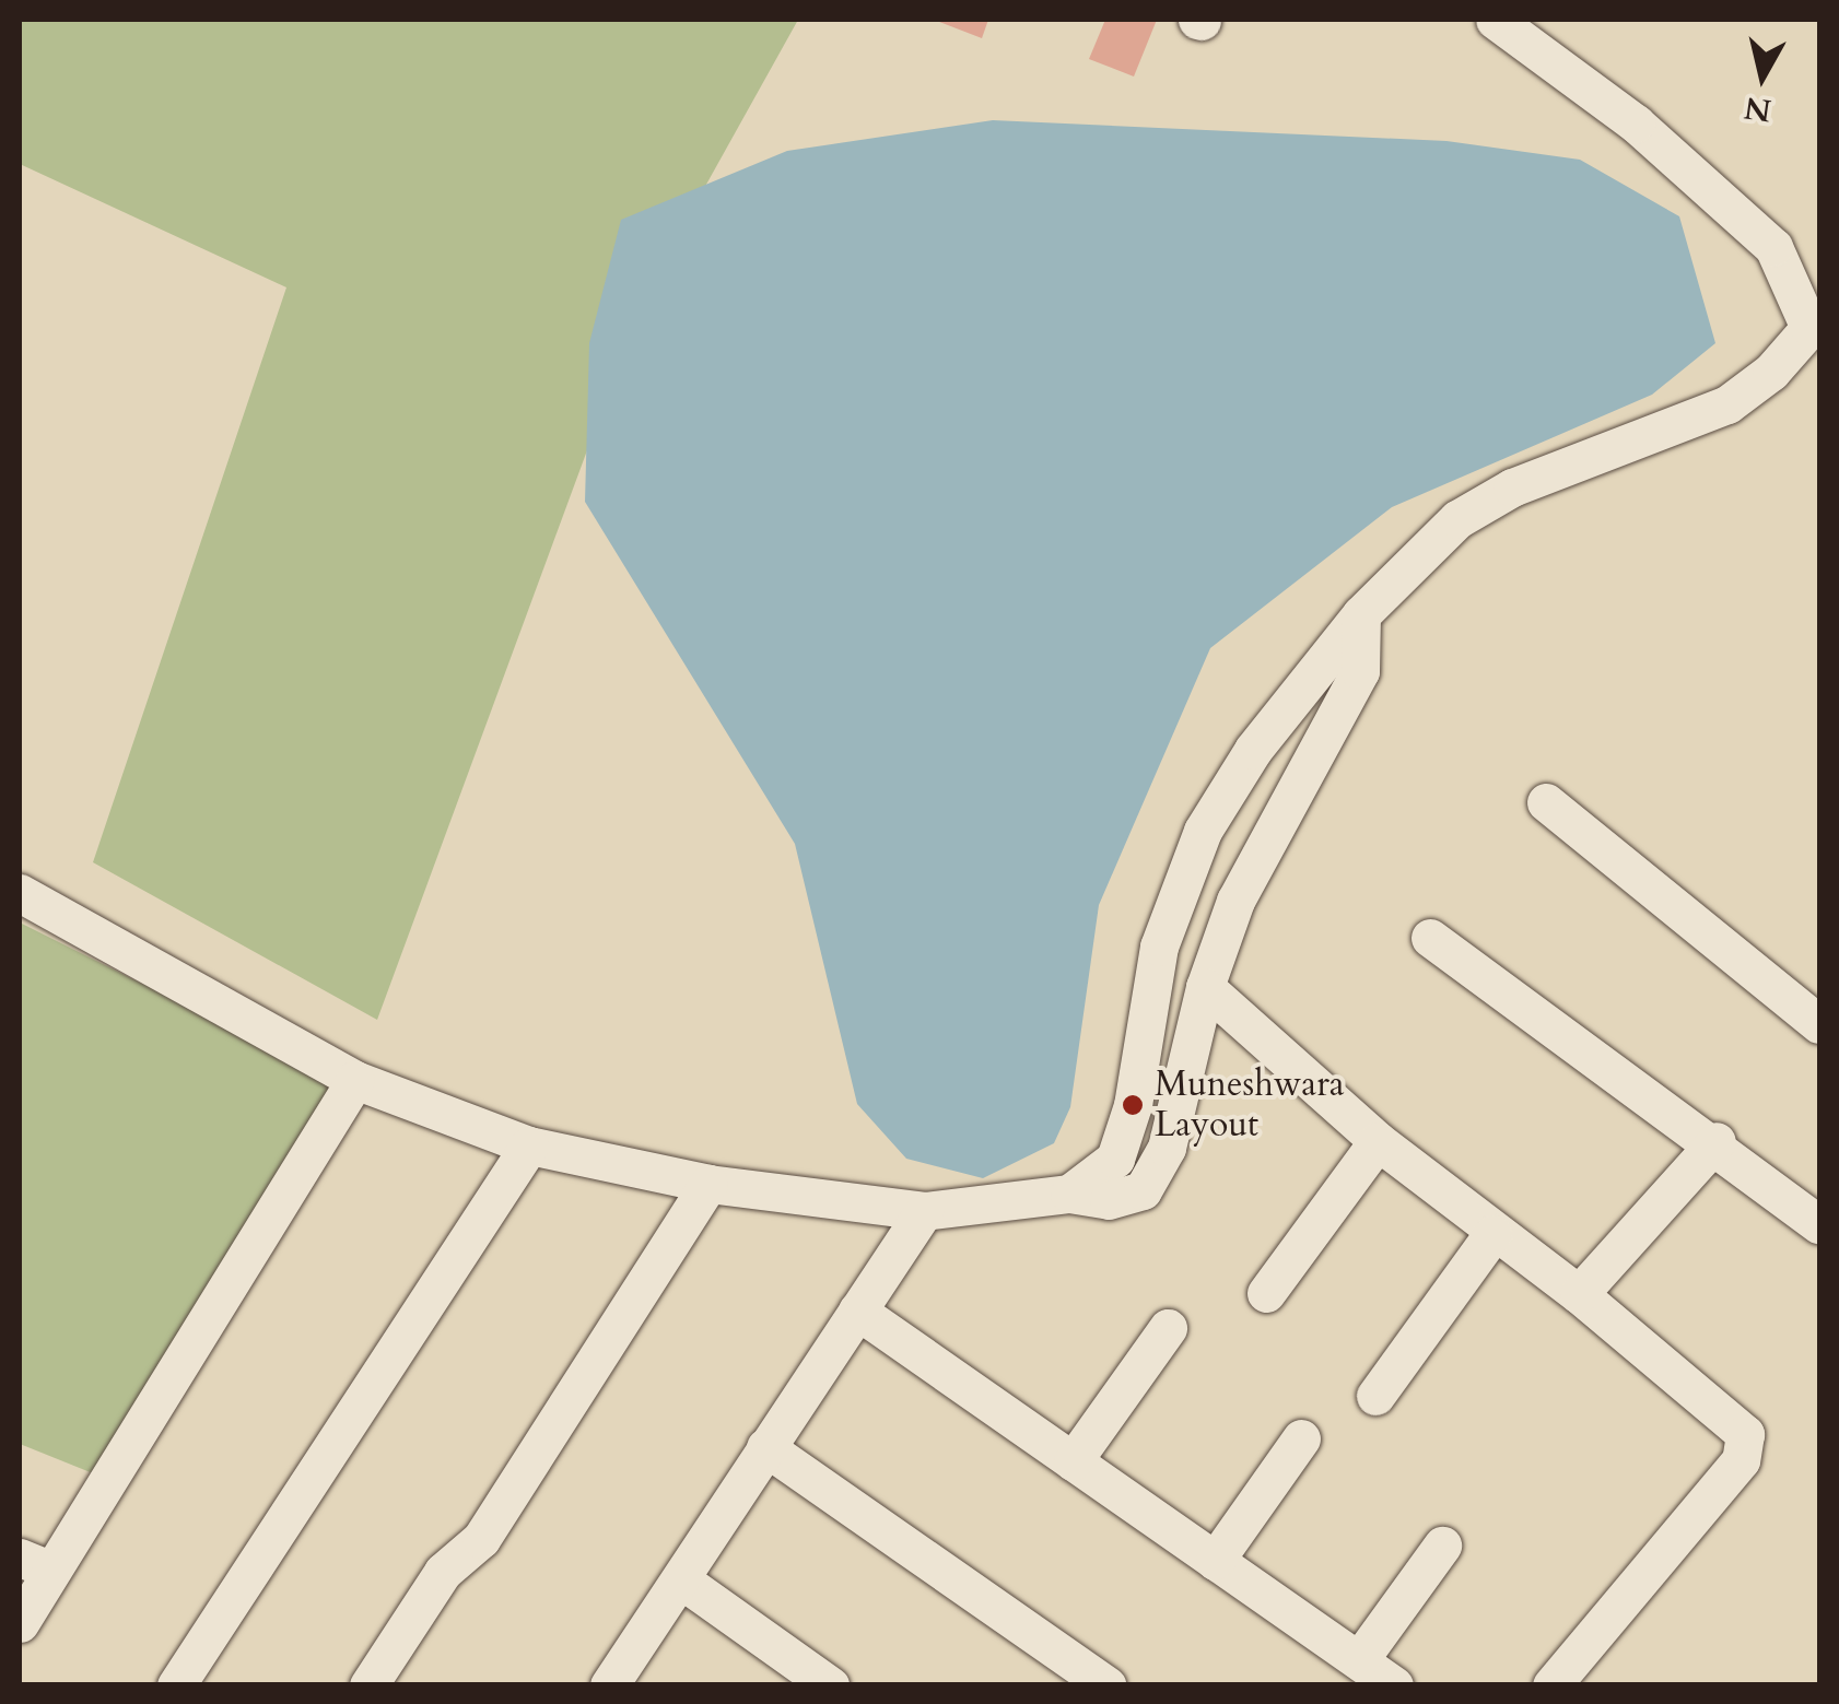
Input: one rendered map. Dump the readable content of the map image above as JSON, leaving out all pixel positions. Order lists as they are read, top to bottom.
{
  "places": ["Muneshwara Layout"],
  "north": "bottom"
}
